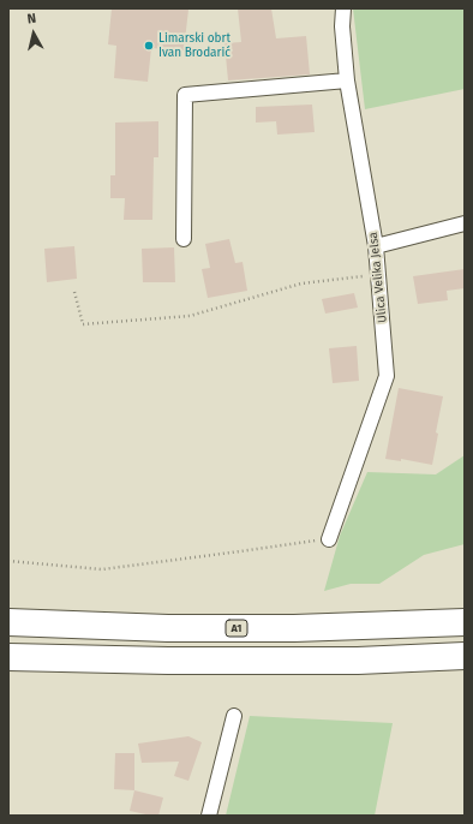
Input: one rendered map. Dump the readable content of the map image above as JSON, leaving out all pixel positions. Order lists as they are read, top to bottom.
{
  "streets": {
    "highway": ["A1"],
    "street": ["Ulica Velika Jelsa"]
  },
  "places": ["Limarski obrt Ivan Brodarić"],
  "north": "top"
}
